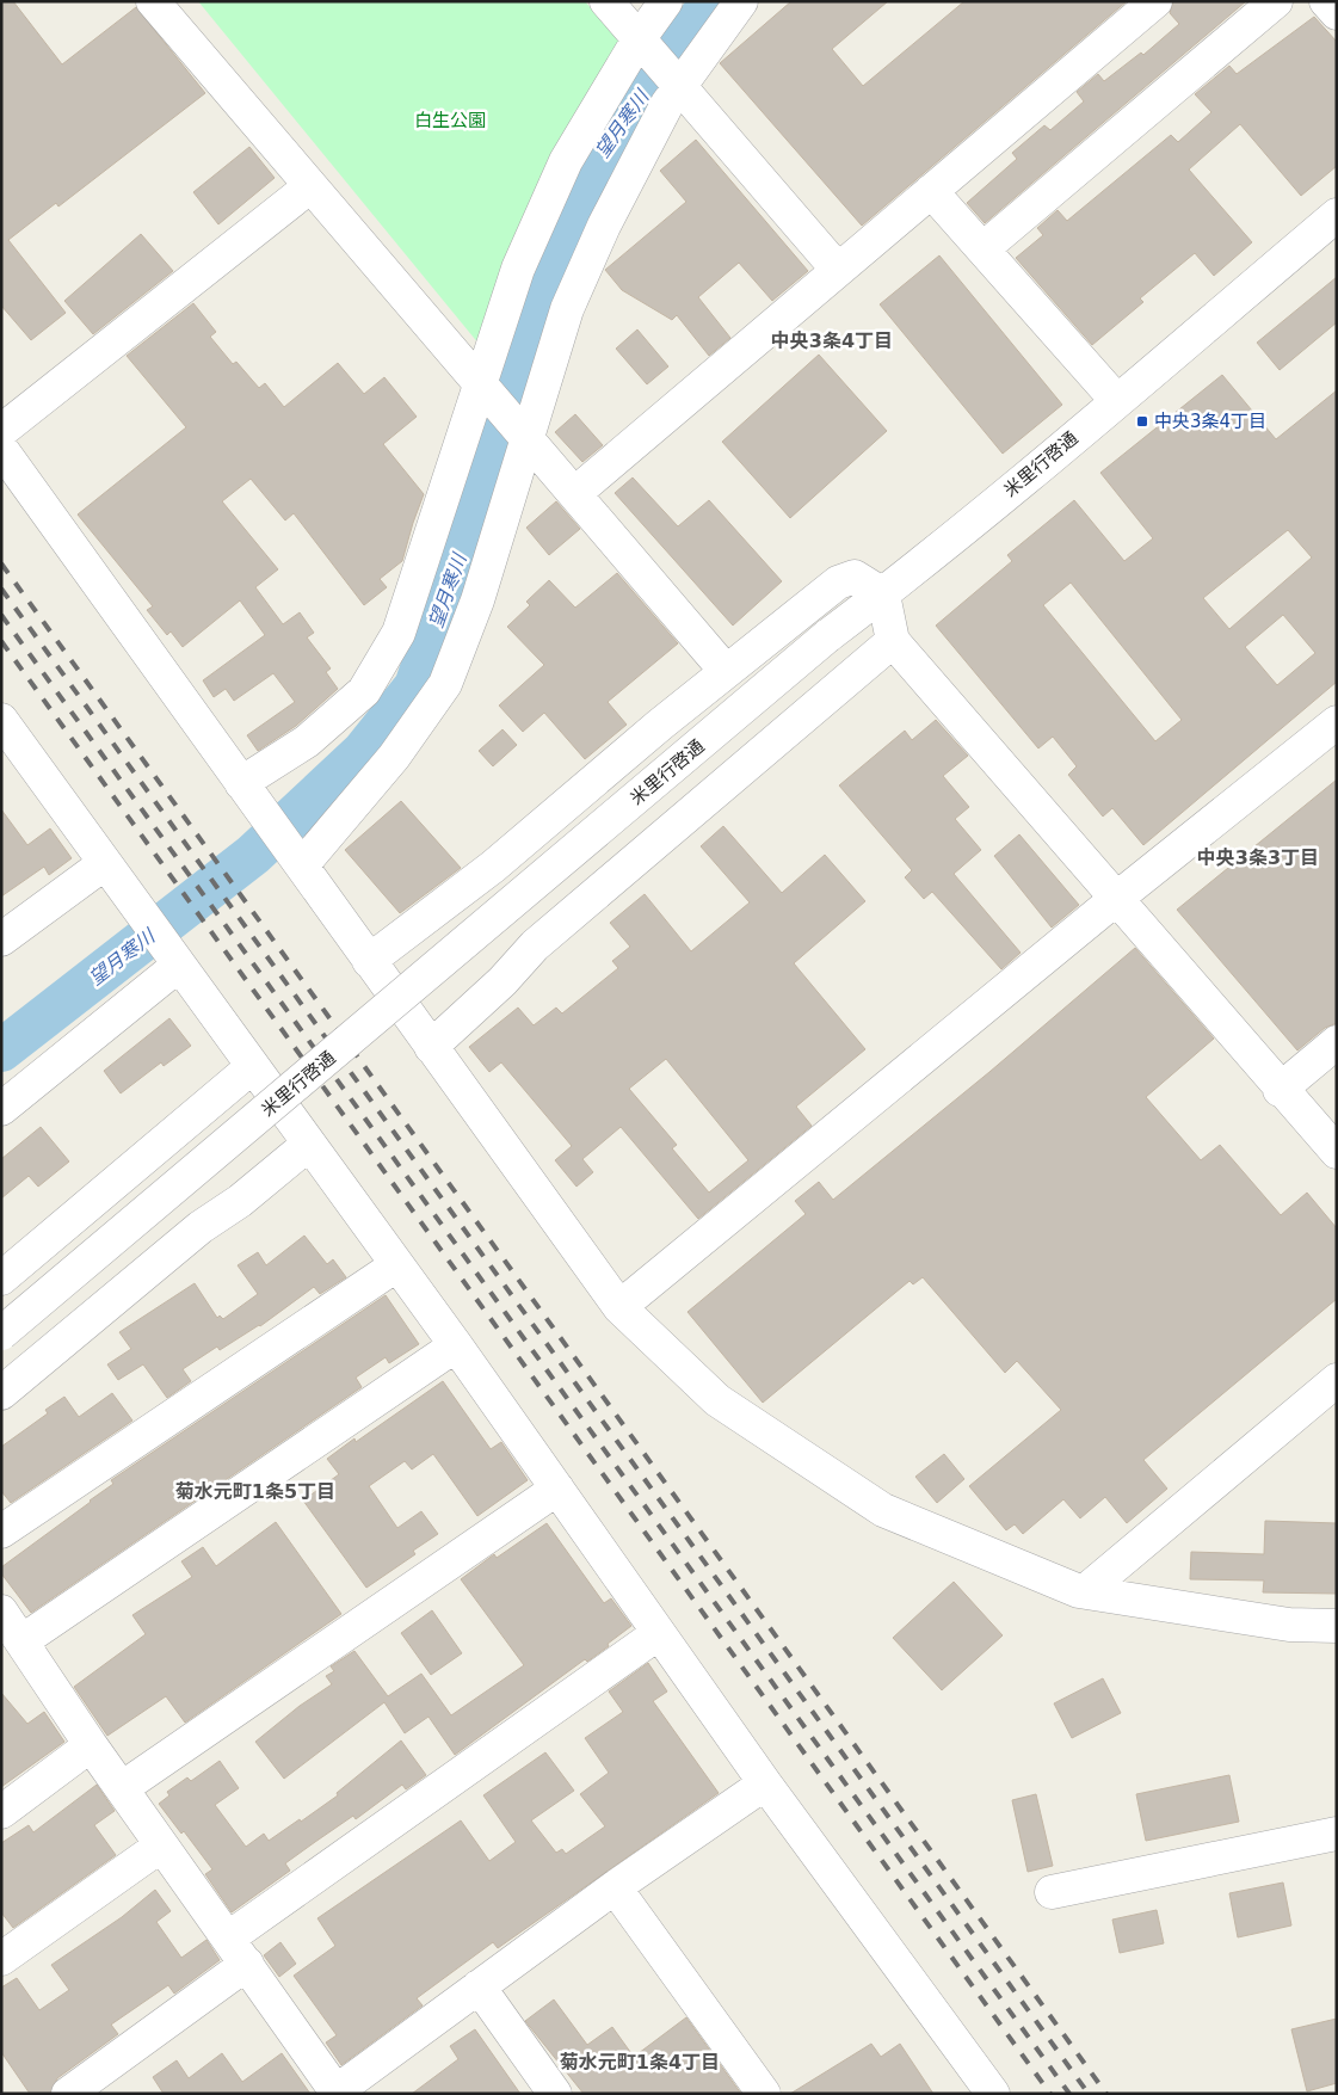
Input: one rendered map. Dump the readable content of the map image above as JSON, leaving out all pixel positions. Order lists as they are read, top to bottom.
{
  "streets": {
    "street": ["米里行啓通"]
  },
  "districts": [
    "中央3条4丁目",
    "中央3条3丁目",
    "菊水元町1条5丁目",
    "菊水元町1条4丁目"
  ],
  "water": ["望月寒川"],
  "parks": ["白生公園"],
  "places": {
    "transit": ["中央3条4丁目"]
  }
}
